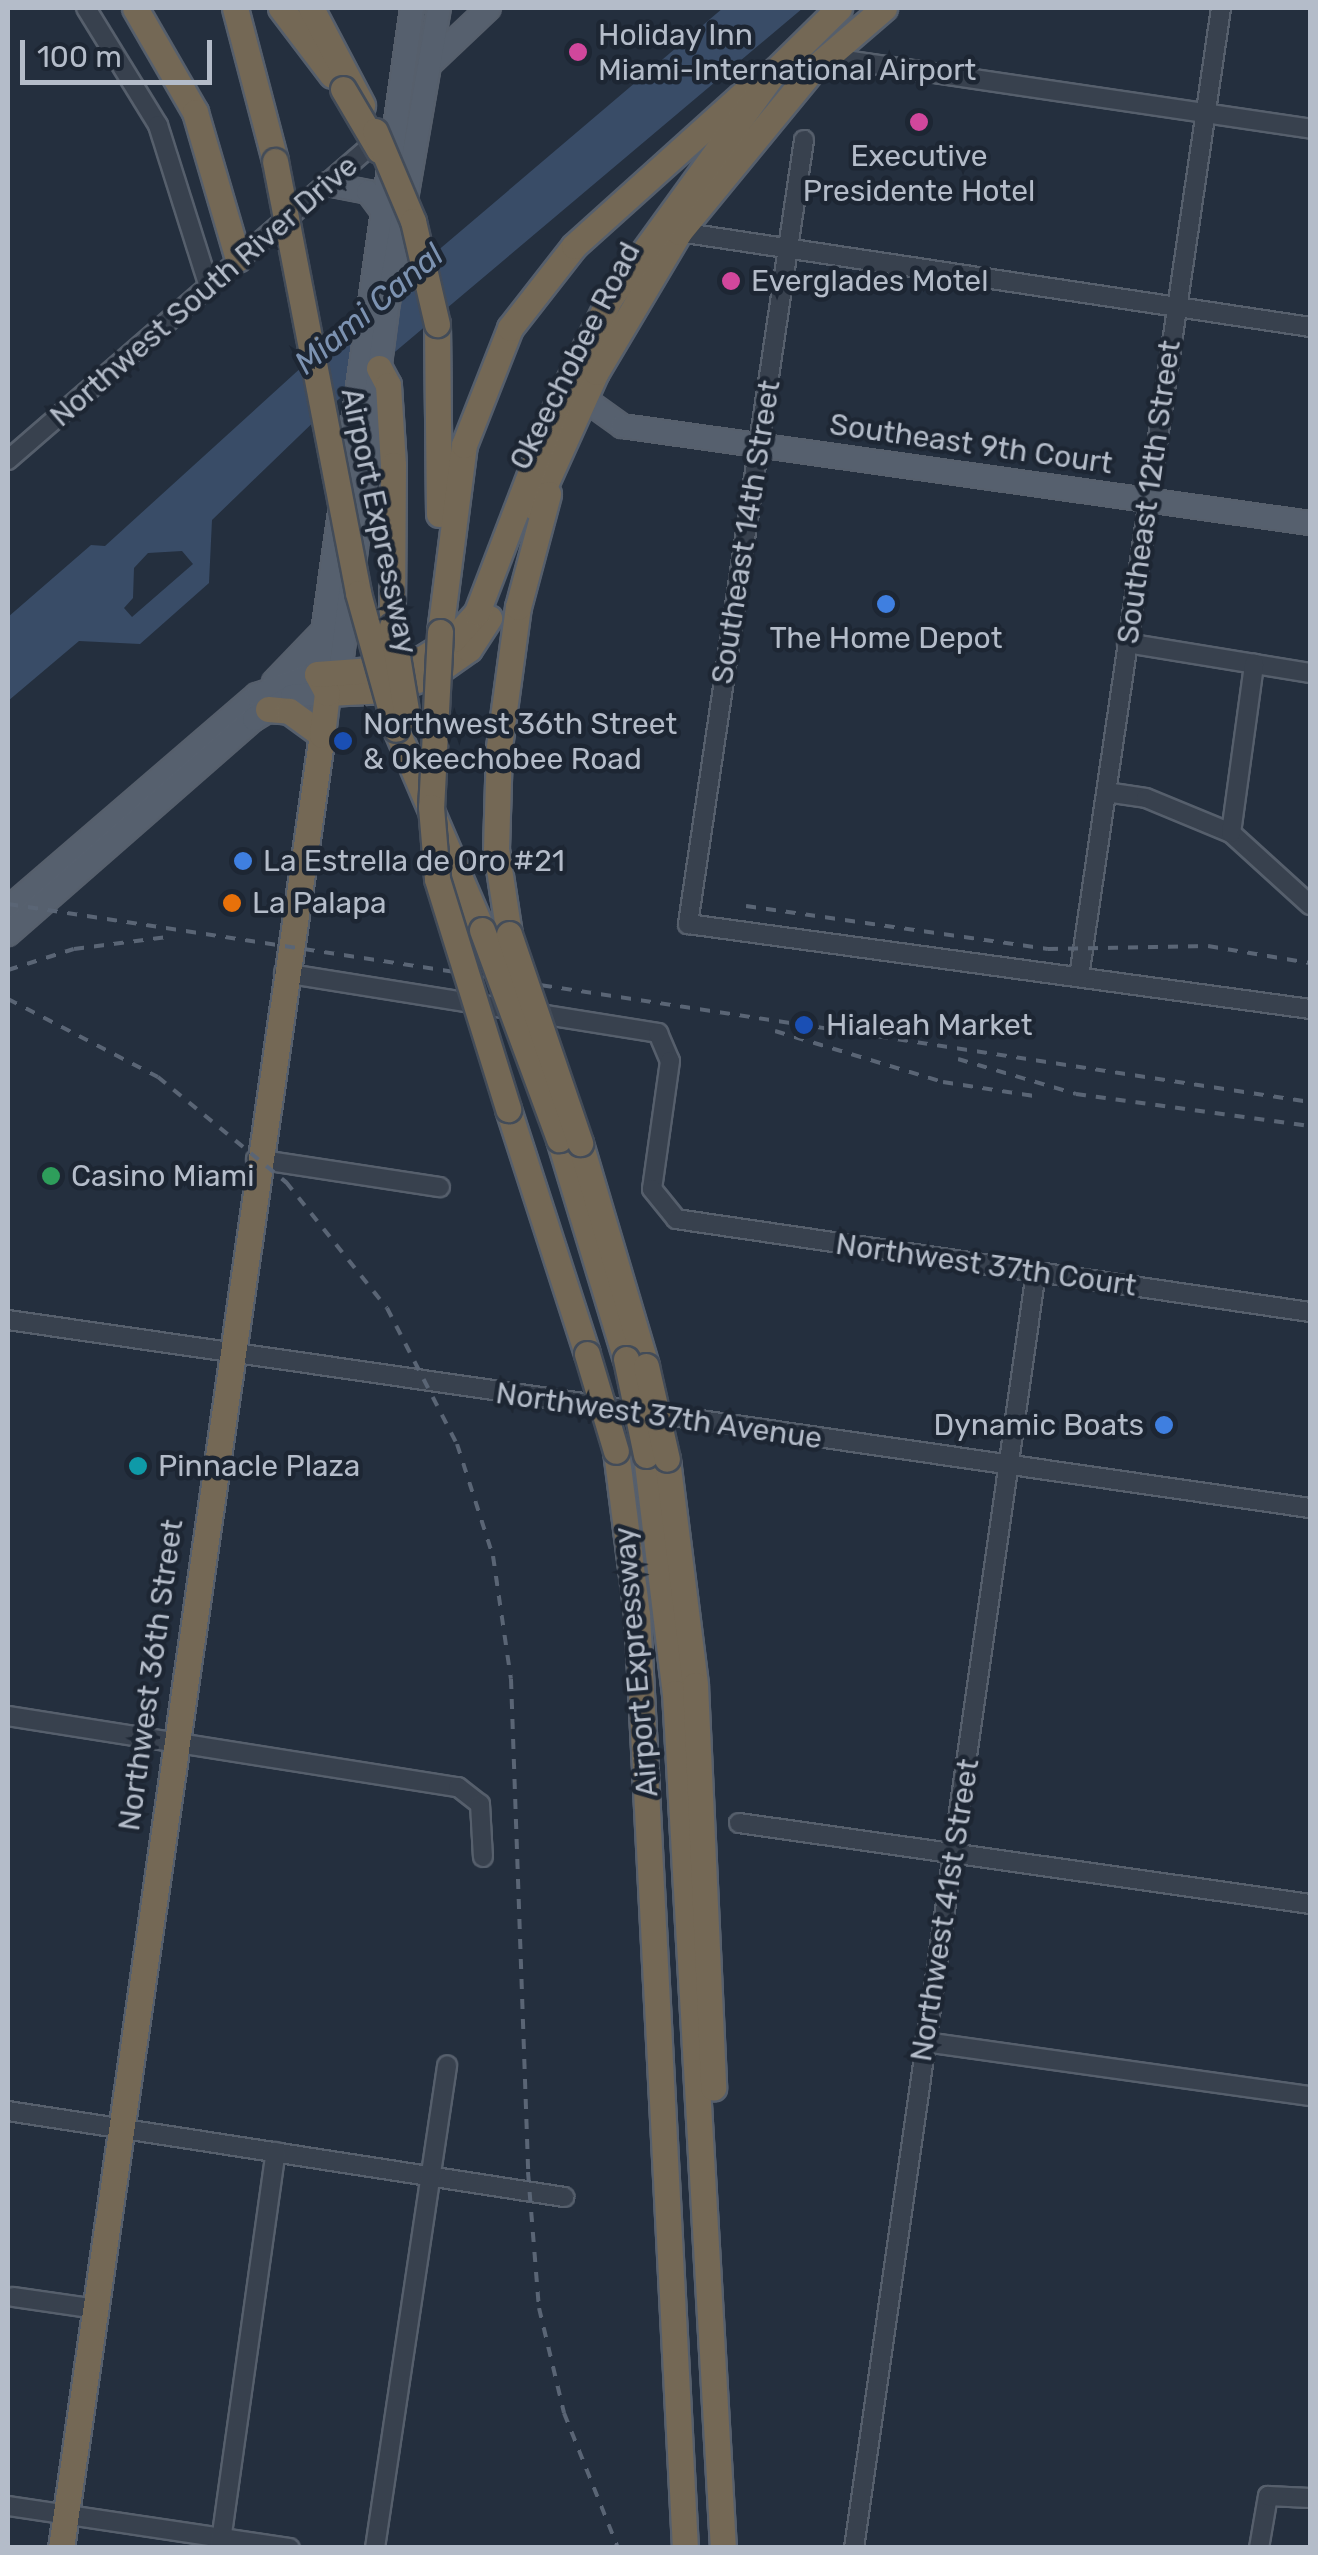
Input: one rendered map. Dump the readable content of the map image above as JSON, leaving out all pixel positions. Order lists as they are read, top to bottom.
{
  "streets": {
    "highway": ["Okeechobee Road", "Airport Expressway", "Northwest 36th Street"],
    "main road": ["Southeast 9th Court"],
    "street": [
      "Northwest South River Drive",
      "Southeast 12th Street",
      "Southeast 14th Street",
      "Northwest 37th Court",
      "Northwest 37th Avenue",
      "Northwest 41st Street"
    ]
  },
  "crossings": [
    ["Northwest South River Drive", "Airport Expressway"],
    ["Northwest South River Drive", "Northwest 36th Street"],
    ["Okeechobee Road", "Southeast 9th Court"],
    ["Okeechobee Road", "Northwest 36th Street"],
    ["Southeast 9th Court", "Southeast 12th Street"],
    ["Southeast 9th Court", "Southeast 14th Street"],
    ["Southeast 12th Street", "Southeast 14th Street"],
    ["Airport Expressway", "Northwest 36th Street"],
    ["Northwest 37th Court", "Northwest 36th Street"],
    ["Northwest 37th Court", "Northwest 41st Street"],
    ["Northwest 37th Avenue", "Northwest 36th Street"],
    ["Northwest 37th Avenue", "Northwest 41st Street"]
  ],
  "water": ["Miami Canal"],
  "places": [
    "Holiday Inn Miami-International Airport",
    "Executive Presidente Hotel",
    "Everglades Motel",
    "The Home Depot",
    "Northwest 36th Street & Okeechobee Road",
    "La Estrella de Oro #21",
    "La Palapa",
    "Hialeah Market",
    "Casino Miami",
    "Dynamic Boats",
    "Pinnacle Plaza"
  ],
  "scale_bar": "100 m"
}
